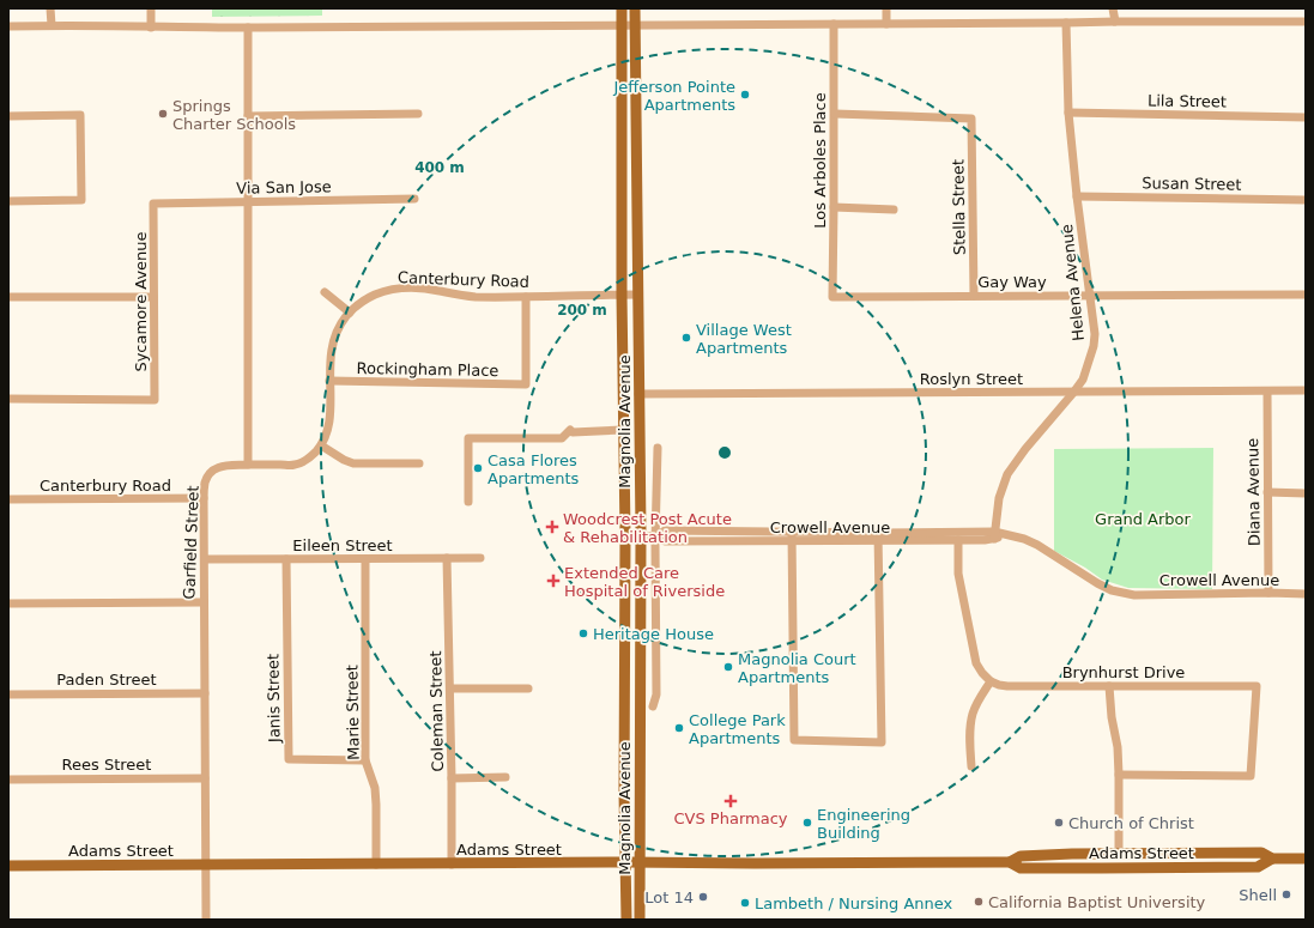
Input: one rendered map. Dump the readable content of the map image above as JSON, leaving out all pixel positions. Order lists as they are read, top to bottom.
{
  "streets": {
    "main road": ["Magnolia Avenue", "Adams Street"],
    "street": [
      "Lila Street",
      "Los Arboles Place",
      "Susan Street",
      "Via San Jose",
      "Stella Street",
      "Canterbury Road",
      "Gay Way",
      "Helena Avenue",
      "Sycamore Avenue",
      "Rockingham Place",
      "Roslyn Street",
      "Diana Avenue",
      "Crowell Avenue",
      "Garfield Street",
      "Eileen Street",
      "Brynhurst Drive",
      "Paden Street",
      "Janis Street",
      "Coleman Street",
      "Marie Street",
      "Rees Street"
    ]
  },
  "crossings": [
    ["Lila Street", "Helena Avenue"],
    ["Los Arboles Place", "Stella Street"],
    ["Los Arboles Place", "Gay Way"],
    ["Susan Street", "Helena Avenue"],
    ["Via San Jose", "Sycamore Avenue"],
    ["Stella Street", "Gay Way"],
    ["Canterbury Road", "Rockingham Place"],
    ["Canterbury Road", "Magnolia Avenue"],
    ["Canterbury Road", "Garfield Street"],
    ["Gay Way", "Helena Avenue"],
    ["Helena Avenue", "Roslyn Street"],
    ["Helena Avenue", "Crowell Avenue"],
    ["Roslyn Street", "Magnolia Avenue"],
    ["Roslyn Street", "Diana Avenue"],
    ["Magnolia Avenue", "Crowell Avenue"],
    ["Magnolia Avenue", "Adams Street"],
    ["Diana Avenue", "Crowell Avenue"],
    ["Garfield Street", "Eileen Street"],
    ["Garfield Street", "Paden Street"],
    ["Garfield Street", "Rees Street"],
    ["Garfield Street", "Adams Street"],
    ["Eileen Street", "Janis Street"],
    ["Eileen Street", "Coleman Street"],
    ["Eileen Street", "Marie Street"],
    ["Janis Street", "Marie Street"],
    ["Coleman Street", "Adams Street"],
    ["Marie Street", "Adams Street"]
  ],
  "parks": ["Grand Arbor"],
  "places": {
    "other": [
      "Jefferson Pointe Apartments",
      "Springs Charter Schools",
      "Village West Apartments",
      "Casa Flores Apartments",
      "Heritage House",
      "Magnolia Court Apartments",
      "College Park Apartments",
      "Engineering Building",
      "Church of Christ",
      "Shell",
      "Lot 14",
      "California Baptist University",
      "Lambeth / Nursing Annex"
    ],
    "health": ["Woodcrest Post Acute & Rehabilitation", "Extended Care Hospital of Riverside", "CVS Pharmacy"]
  },
  "rings": ["400 m", "200 m"]
}
